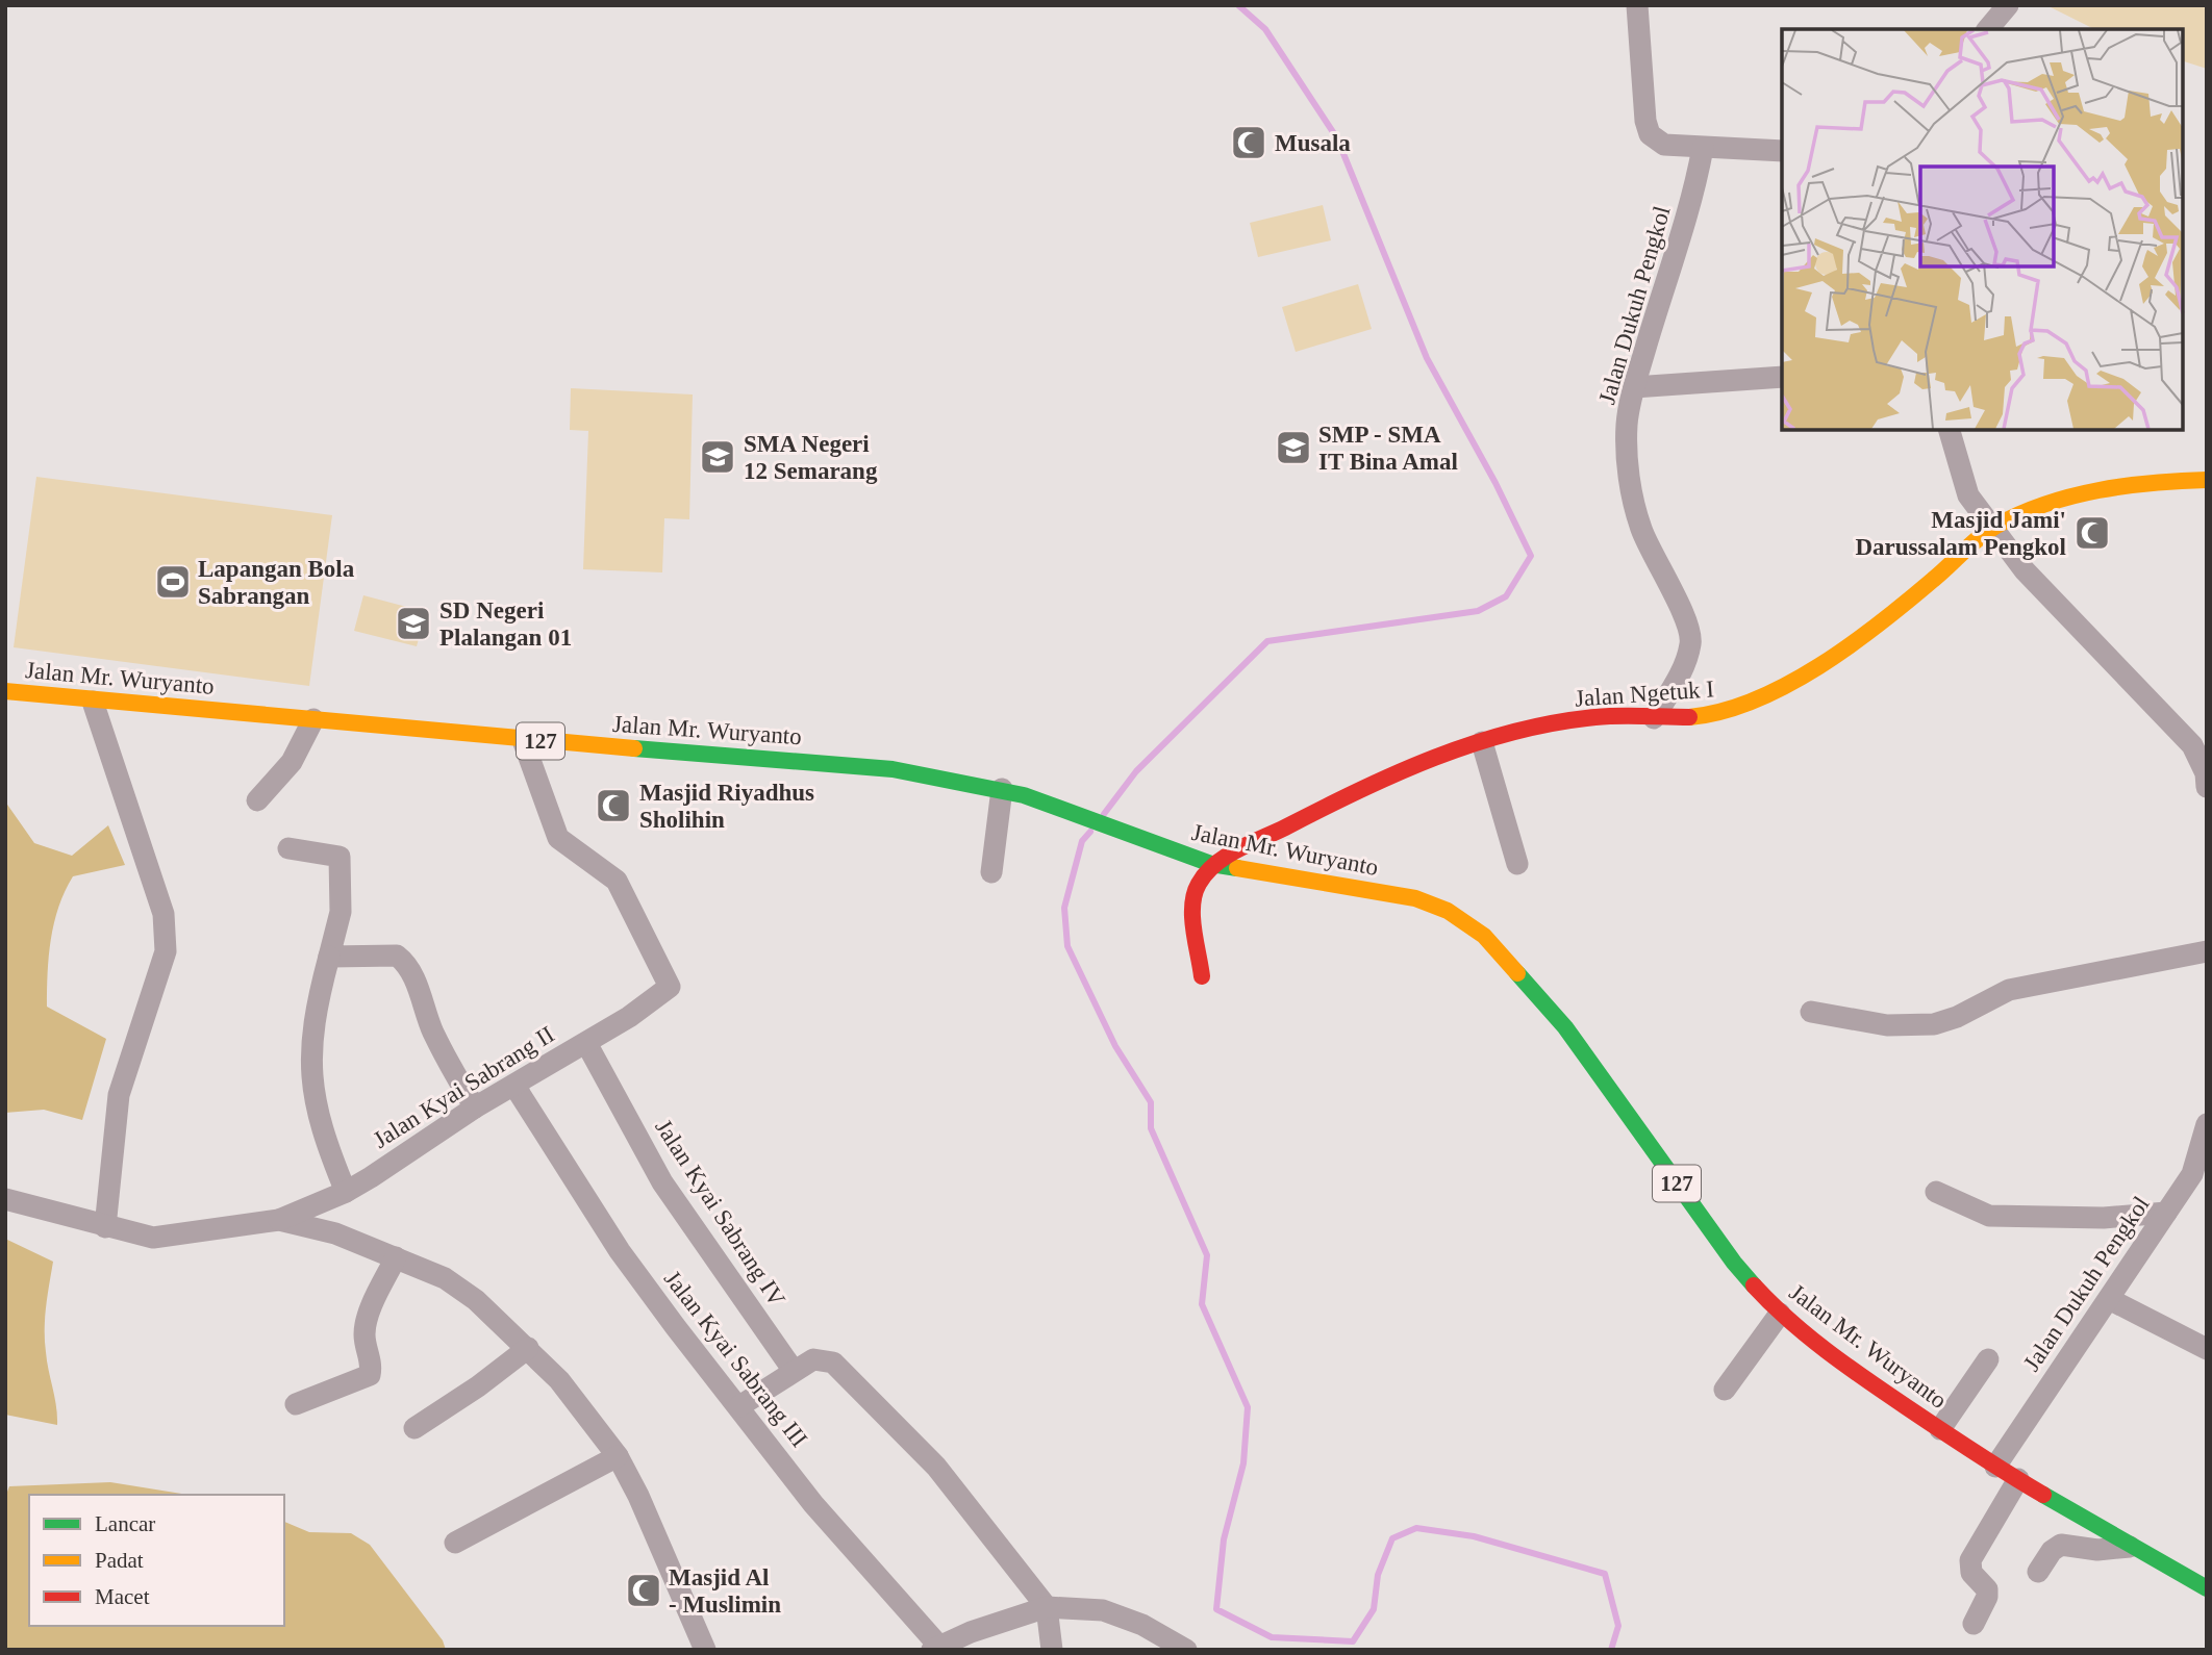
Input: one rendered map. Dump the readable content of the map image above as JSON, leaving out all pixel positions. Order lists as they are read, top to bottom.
{
  "streets": {
    "main road": ["Jalan Mr. Wuryanto", "Jalan Ngetuk I", "127"],
    "street": [
      "Jalan Dukuh Pengkol",
      "Jalan Kyai Sabrang II",
      "Jalan Kyai Sabrang IV",
      "Jalan Kyai Sabrang III"
    ]
  },
  "crossings": [
    ["Jalan Dukuh Pengkol", "Jalan Mr. Wuryanto"],
    ["Jalan Dukuh Pengkol", "Jalan Ngetuk I"],
    ["Jalan Mr. Wuryanto", "Jalan Ngetuk I"],
    ["Jalan Mr. Wuryanto", "Jalan Kyai Sabrang II"],
    ["Jalan Kyai Sabrang II", "Jalan Kyai Sabrang IV"],
    ["Jalan Kyai Sabrang II", "Jalan Kyai Sabrang III"]
  ],
  "places": {
    "mosque": [
      "Musala",
      "Masjid Jami' Darussalam Pengkol",
      "Masjid Riyadhus Sholihin",
      "Masjid Al - Muslimin"
    ],
    "school or university": ["SMP - SMA IT Bina Amal", "SMA Negeri 12 Semarang", "SD Negeri Plalangan 01"],
    "sports": ["Lapangan Bola Sabrangan"]
  },
  "legend": ["Lancar", "Padat", "Macet"]
}
